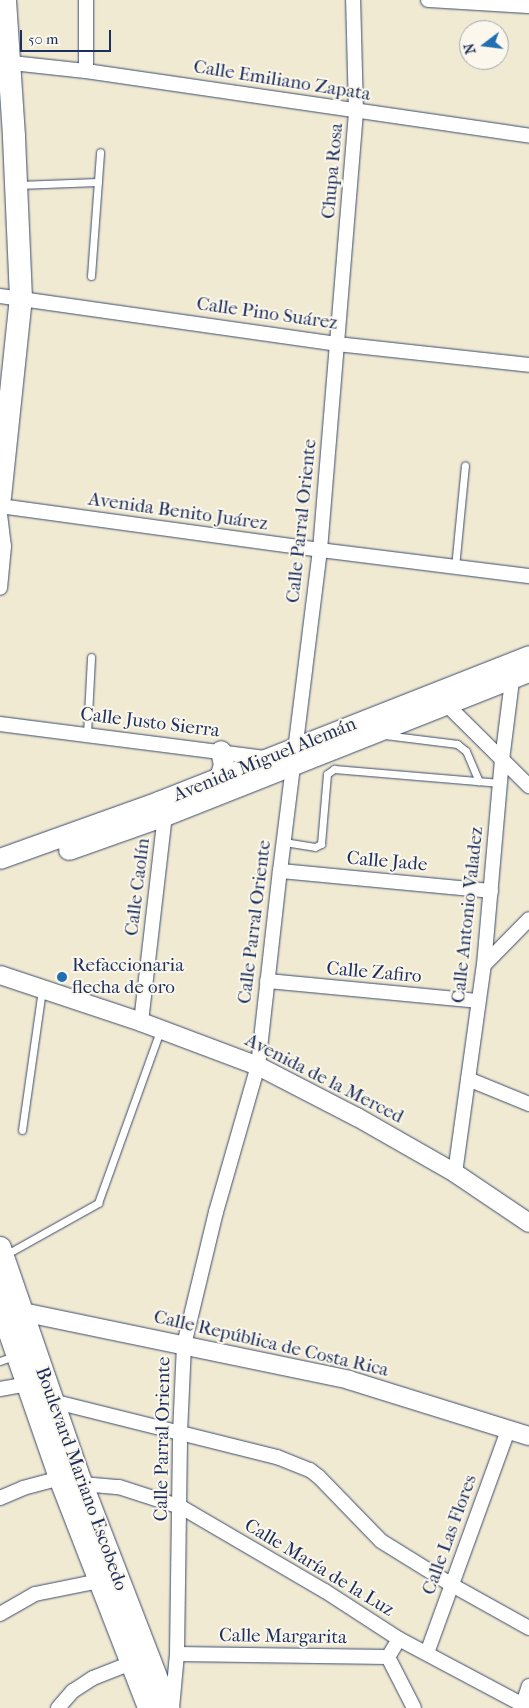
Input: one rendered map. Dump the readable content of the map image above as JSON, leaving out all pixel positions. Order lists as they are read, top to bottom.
{
  "streets": {
    "main road": ["Avenida Miguel Alemán", "Boulevard Mariano Escobedo"],
    "street": [
      "Calle Emiliano Zapata",
      "Chupa Rosa",
      "Calle Pino Suárez",
      "Avenida Benito Juárez",
      "Calle Parral Oriente",
      "Calle Justo Sierra",
      "Calle Jade",
      "Calle Caolín",
      "Calle Antonio Valadez",
      "Calle Zafiro",
      "Avenida de la Merced",
      "Calle República de Costa Rica",
      "Calle Las Flores",
      "Calle María de la Luz",
      "Calle Margarita"
    ]
  },
  "crossings": [
    ["Calle Emiliano Zapata", "Chupa Rosa"],
    ["Chupa Rosa", "Calle Pino Suárez"],
    ["Chupa Rosa", "Calle Parral Oriente"],
    ["Calle Pino Suárez", "Calle Parral Oriente"],
    ["Avenida Benito Juárez", "Calle Parral Oriente"],
    ["Calle Parral Oriente", "Calle Justo Sierra"],
    ["Calle Parral Oriente", "Avenida Miguel Alemán"],
    ["Calle Parral Oriente", "Calle Jade"],
    ["Calle Parral Oriente", "Calle Zafiro"],
    ["Calle Parral Oriente", "Avenida de la Merced"],
    ["Calle Parral Oriente", "Calle República de Costa Rica"],
    ["Calle Parral Oriente", "Boulevard Mariano Escobedo"],
    ["Calle Parral Oriente", "Calle María de la Luz"],
    ["Calle Parral Oriente", "Calle Margarita"],
    ["Calle Justo Sierra", "Avenida Miguel Alemán"],
    ["Avenida Miguel Alemán", "Calle Caolín"],
    ["Avenida Miguel Alemán", "Calle Antonio Valadez"],
    ["Calle Jade", "Calle Antonio Valadez"],
    ["Calle Caolín", "Avenida de la Merced"],
    ["Calle Antonio Valadez", "Calle Zafiro"],
    ["Calle Antonio Valadez", "Avenida de la Merced"],
    ["Calle República de Costa Rica", "Boulevard Mariano Escobedo"],
    ["Calle República de Costa Rica", "Calle Las Flores"],
    ["Boulevard Mariano Escobedo", "Calle María de la Luz"],
    ["Calle Las Flores", "Calle María de la Luz"]
  ],
  "places": ["Refaccionaria flecha de oro"],
  "scale_bar": "50 m",
  "north": "left"
}
